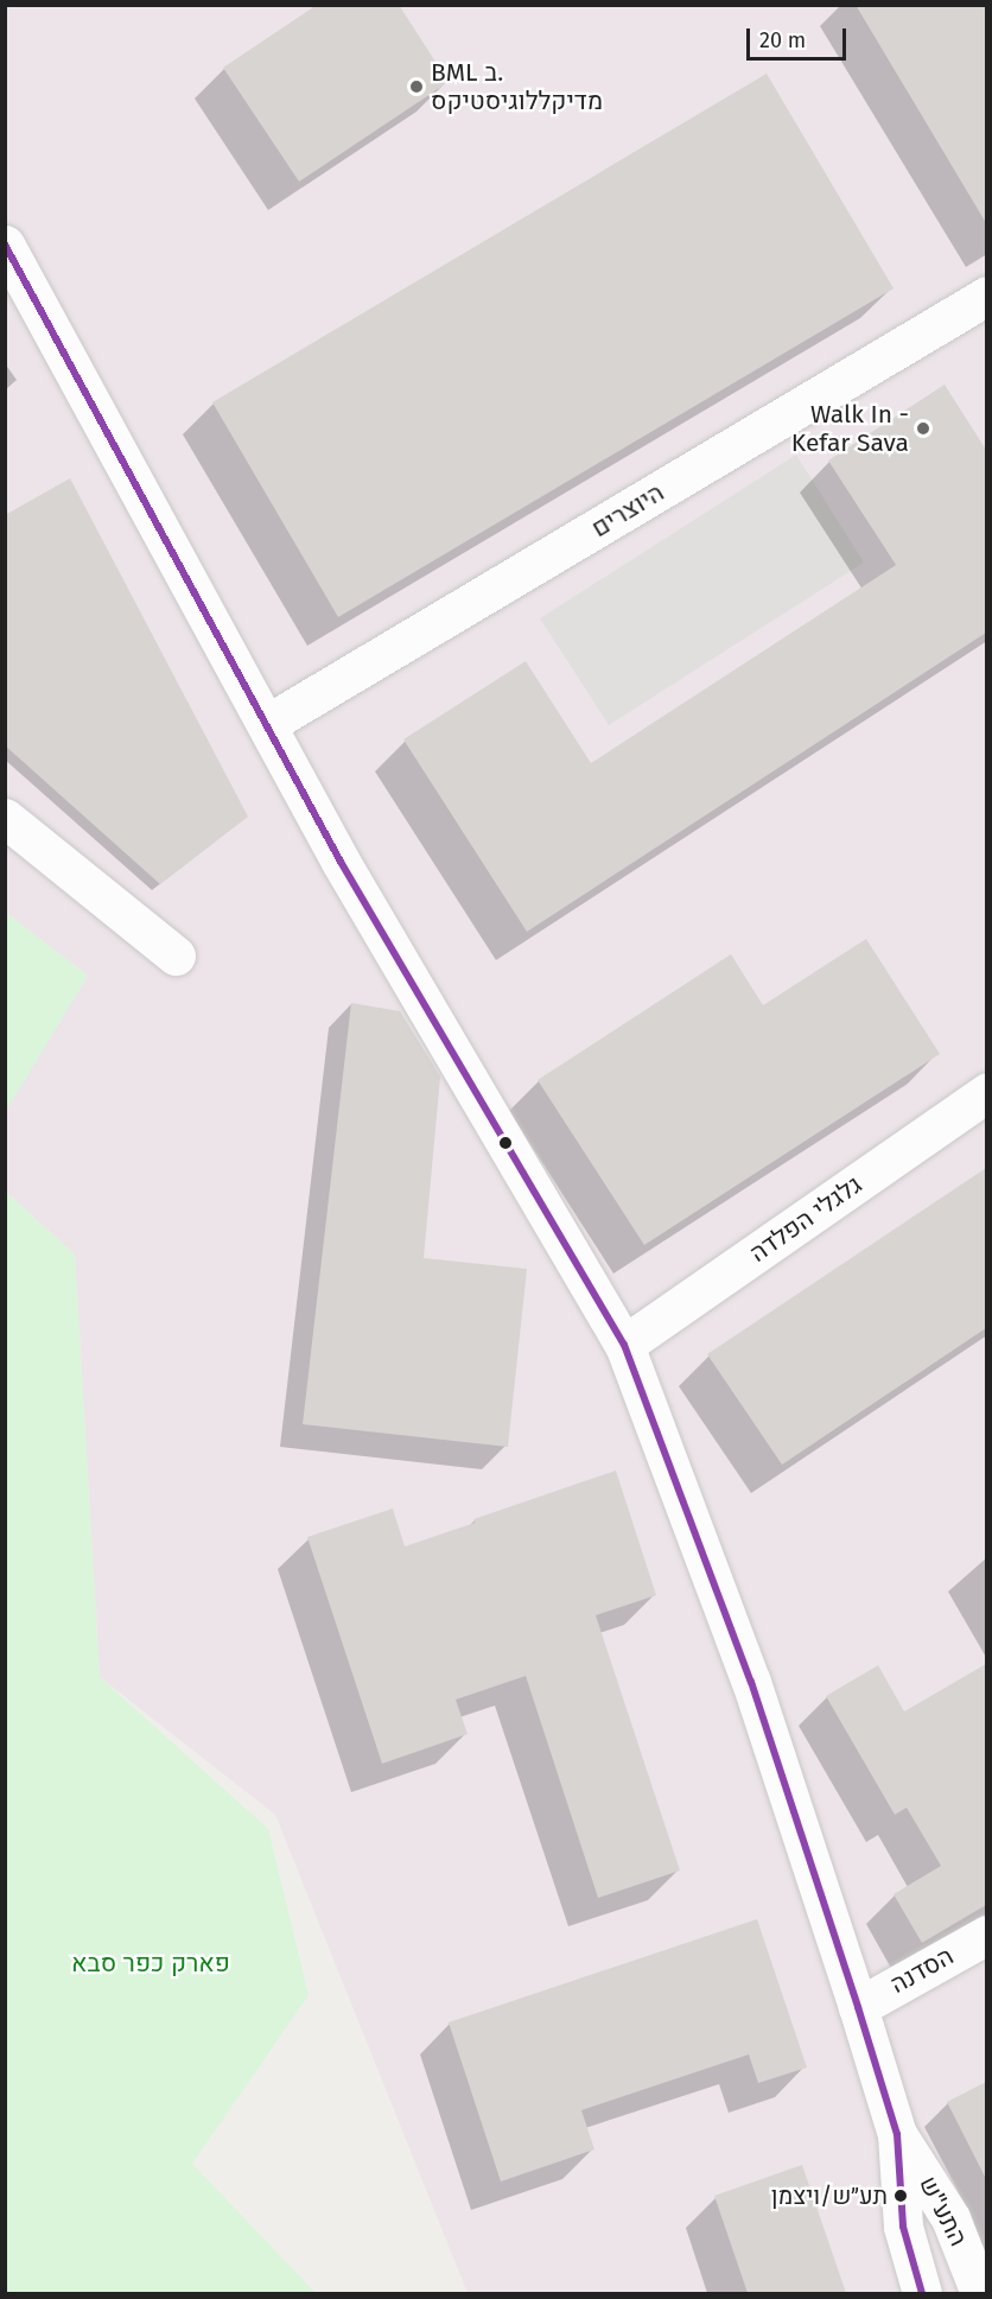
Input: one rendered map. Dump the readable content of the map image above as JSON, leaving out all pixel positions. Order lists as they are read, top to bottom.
{
  "streets": {
    "street": [
      "היוצרים",
      "גלגלי הפלדה",
      "הסדנה",
      "התע\"ש"
    ]
  },
  "crossings": [
    ["היוצרים", "התע\"ש"],
    ["גלגלי הפלדה", "התע\"ש"],
    ["הסדנה", "התע\"ש"]
  ],
  "parks": ["פארק כפר סבא"],
  "places": ["BML ב. מדיקללוגיסטיקס", "Walk In - Kefar Sava", "תע״ש/ויצמן"],
  "scale_bar": "20 m"
}
